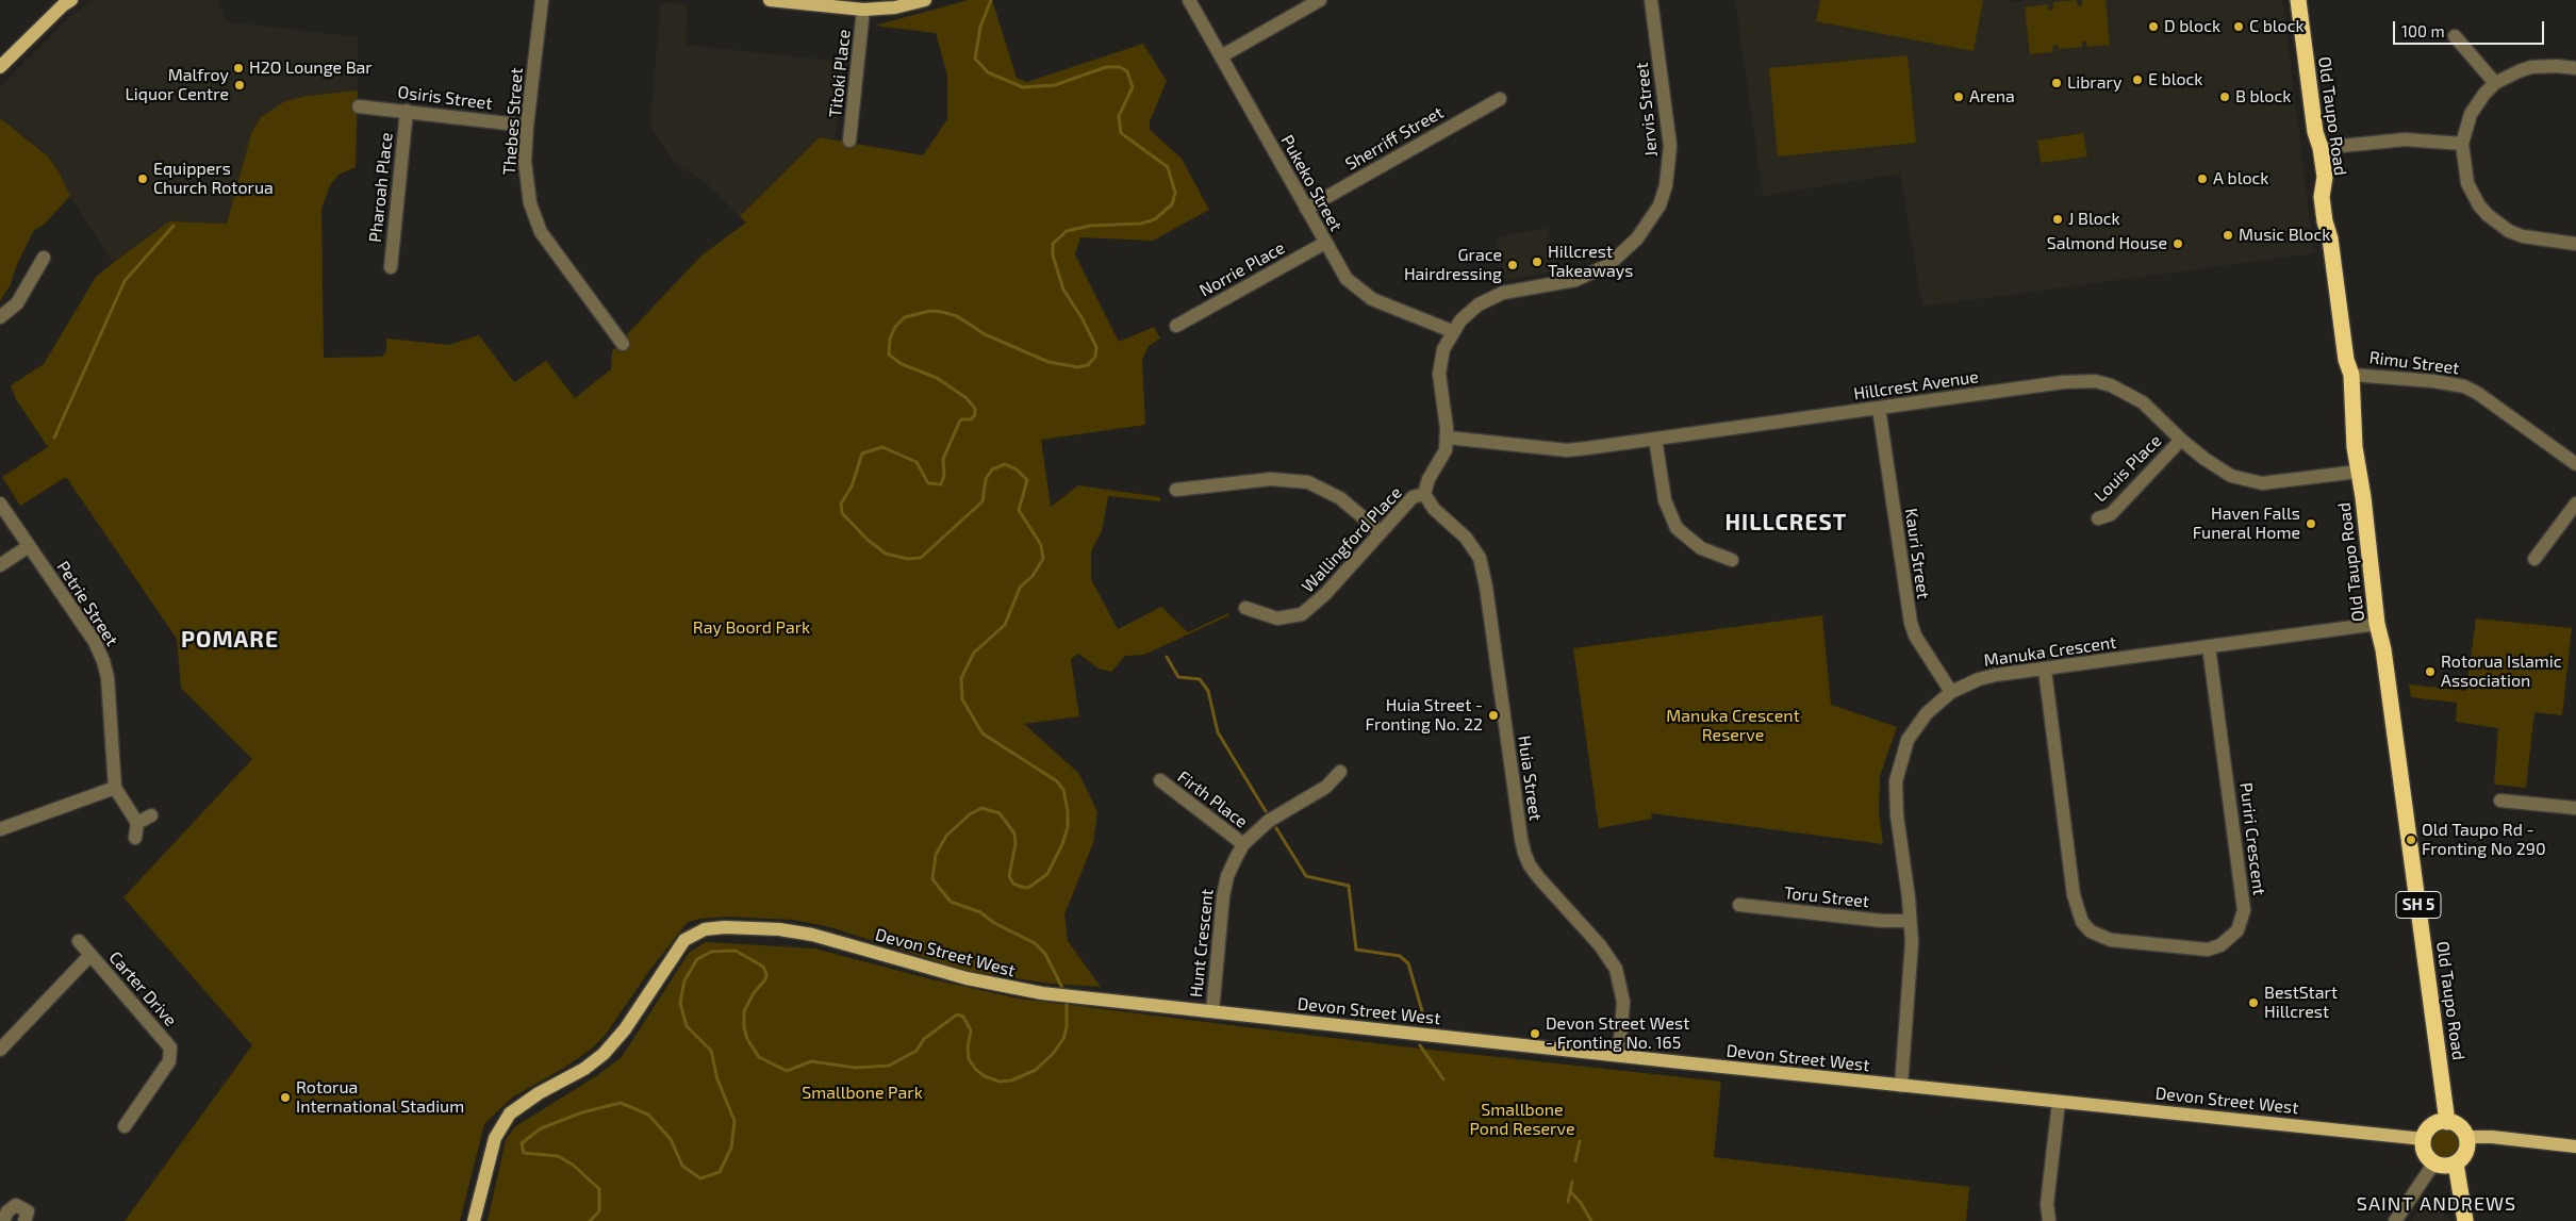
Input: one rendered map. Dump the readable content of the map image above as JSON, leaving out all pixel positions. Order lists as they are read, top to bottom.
{
  "streets": {
    "highway": ["Old Taupo Road", "SH 5"],
    "main road": ["Devon Street West"],
    "street": [
      "Titoki Place",
      "Osiris Street",
      "Jervis Street",
      "Thebes Street",
      "Sherriff Street",
      "Pukeko Street",
      "Pharoah Place",
      "Norrie Place",
      "Rimu Street",
      "Hillcrest Avenue",
      "Louis Place",
      "Wallingford Place",
      "Kauri Street",
      "Petrie Street",
      "Manuka Crescent",
      "Huia Street",
      "Firth Place",
      "Puriri Crescent",
      "Toru Street",
      "Hunt Crescent",
      "Carter Drive"
    ]
  },
  "crossings": [
    ["Osiris Street", "Thebes Street"],
    ["Osiris Street", "Pharoah Place"],
    ["Jervis Street", "Pukeko Street"],
    ["Jervis Street", "Hillcrest Avenue"],
    ["Jervis Street", "Wallingford Place"],
    ["Jervis Street", "Huia Street"],
    ["Old Taupo Road", "Rimu Street"],
    ["Old Taupo Road", "Hillcrest Avenue"],
    ["Old Taupo Road", "Manuka Crescent"],
    ["Old Taupo Road", "Devon Street West"],
    ["Sherriff Street", "Pukeko Street"],
    ["Pukeko Street", "Norrie Place"],
    ["Hillcrest Avenue", "Louis Place"],
    ["Hillcrest Avenue", "Kauri Street"],
    ["Wallingford Place", "Huia Street"],
    ["Kauri Street", "Manuka Crescent"],
    ["Manuka Crescent", "Puriri Crescent"],
    ["Manuka Crescent", "Toru Street"],
    ["Manuka Crescent", "Devon Street West"],
    ["Huia Street", "Devon Street West"],
    ["Firth Place", "Hunt Crescent"],
    ["Hunt Crescent", "Devon Street West"]
  ],
  "districts": ["HILLCREST", "POMARE", "SAINT ANDREWS"],
  "parks": [
    "Ray Boord Park",
    "Manuka Crescent Reserve",
    "Smallbone Park",
    "Smallbone Pond Reserve"
  ],
  "places": [
    "D block",
    "C block",
    "H2O Lounge Bar",
    "E block",
    "Library",
    "Malfroy Liquor Centre",
    "Arena",
    "B block",
    "Equippers Church Rotorua",
    "A block",
    "J Block",
    "Music Block",
    "Salmond House",
    "Hillcrest Takeaways",
    "Grace Hairdressing",
    "Haven Falls Funeral Home",
    "Rotorua Islamic Association",
    "Huia Street - Fronting No. 22",
    "Old Taupo Rd - Fronting No 290",
    "BestStart Hillcrest",
    "Devon Street West - Fronting No. 165",
    "Rotorua International Stadium"
  ],
  "scale_bar": "100 m"
}
